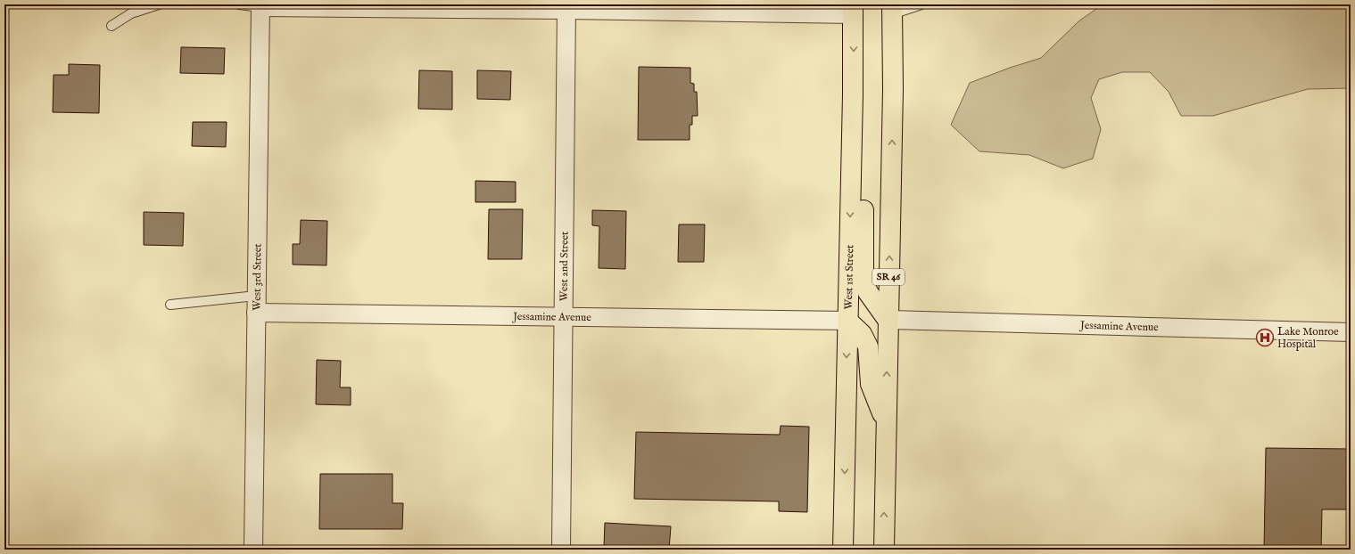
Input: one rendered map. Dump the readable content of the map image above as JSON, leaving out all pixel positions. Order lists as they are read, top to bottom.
{
  "streets": {
    "main road": ["West 1st Street", "SR 46"],
    "street": ["West 2nd Street", "West 3rd Street", "Jessamine Avenue"]
  },
  "crossings": [
    ["West 2nd Street", "Jessamine Avenue"],
    ["West 3rd Street", "Jessamine Avenue"],
    ["West 1st Street", "Jessamine Avenue"],
    ["SR 46", "Jessamine Avenue"]
  ],
  "places": {
    "hospital": ["Lake Monroe Hospital"]
  }
}
